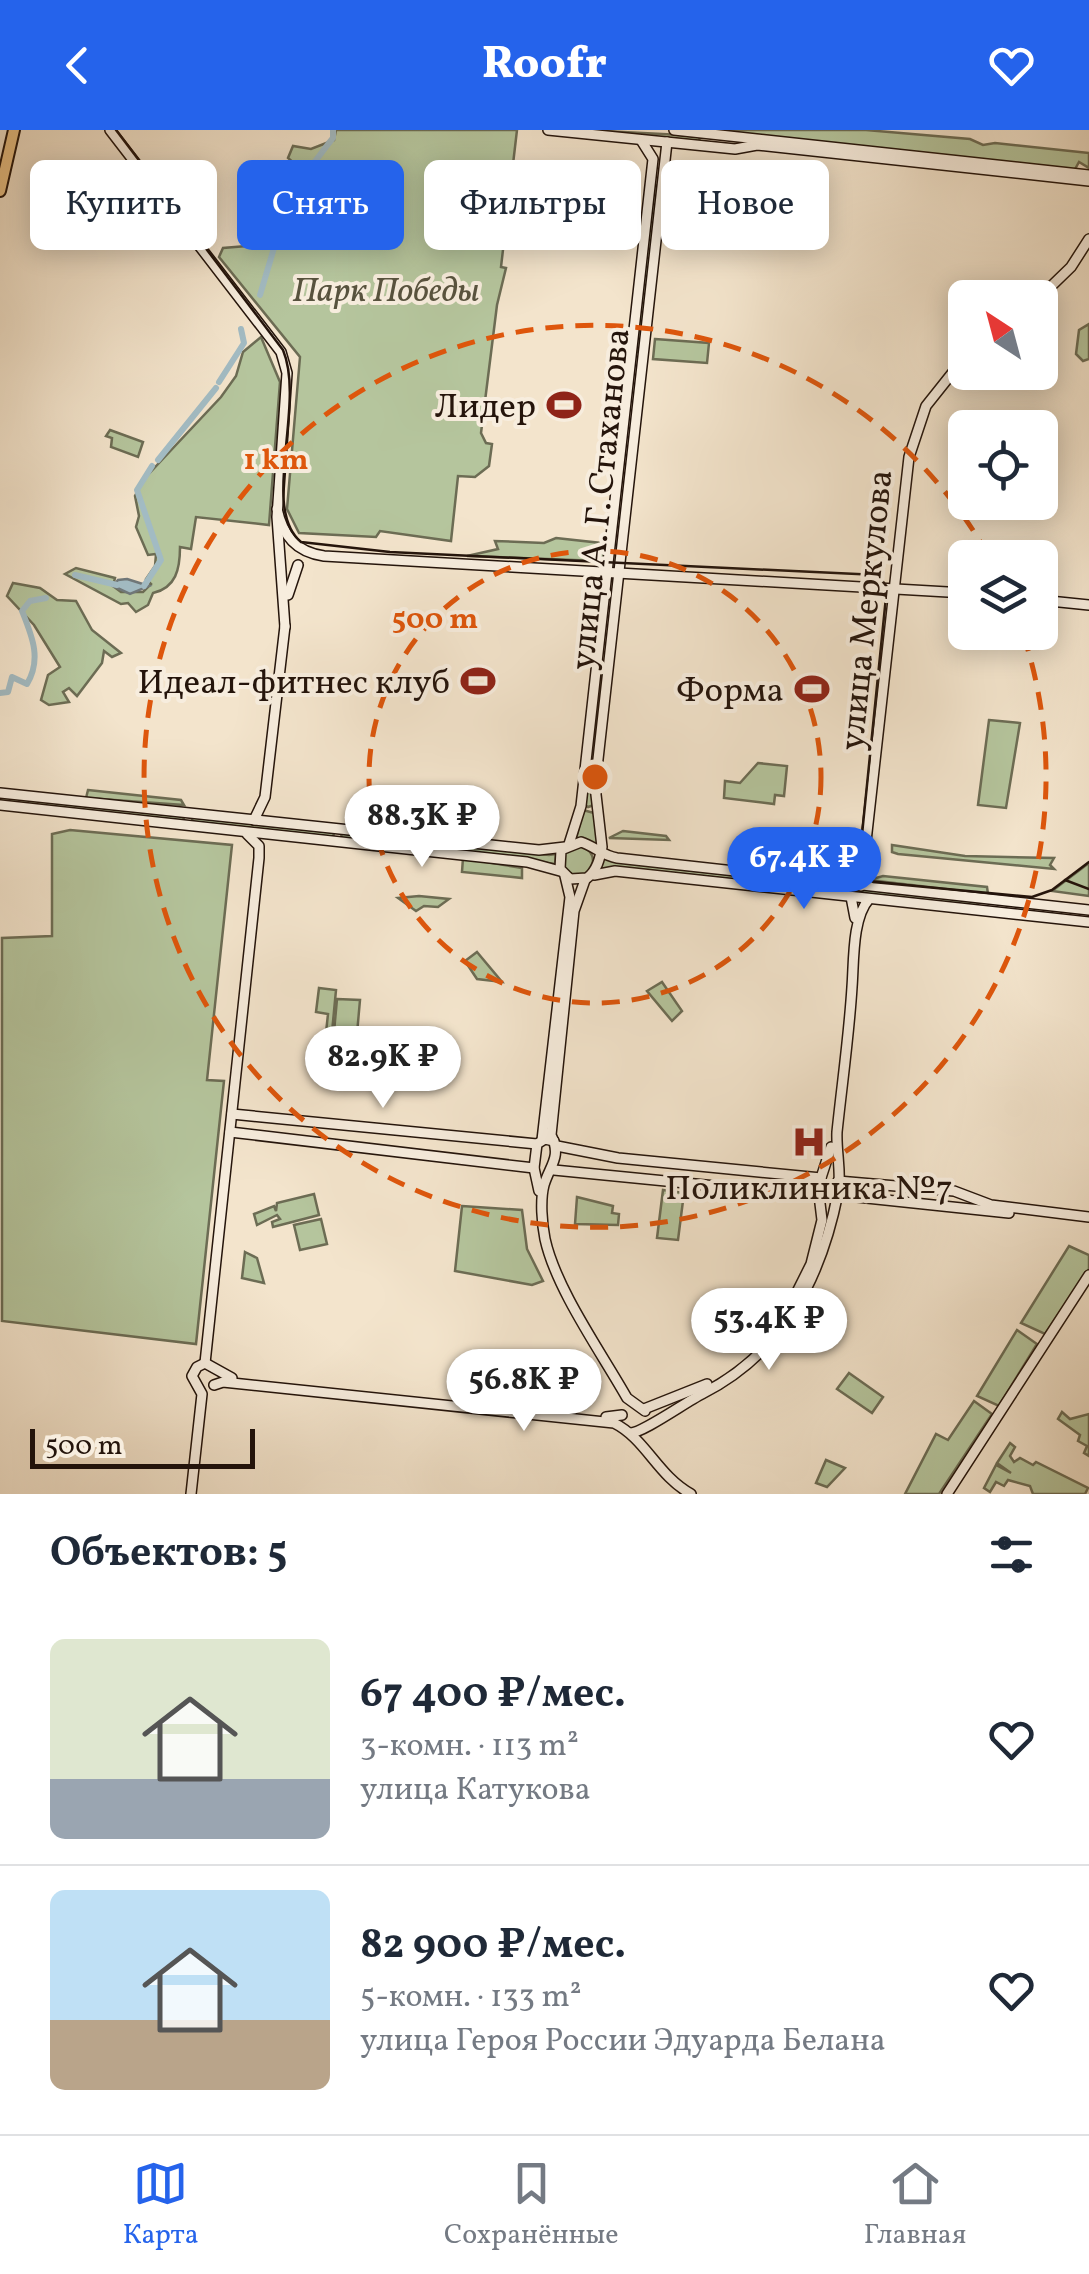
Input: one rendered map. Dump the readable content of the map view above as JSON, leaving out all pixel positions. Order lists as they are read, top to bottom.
{
  "streets": {
    "main road": ["улица А. Г. Стаханова", "улица Меркулова"]
  },
  "parks": ["Парк Победы"],
  "places": {
    "sports": ["Лидер", "Идеал-фитнес клуб", "Форма"],
    "hospital": ["Поликлиника №7"]
  },
  "scale_bar": "500 m",
  "north": "top left",
  "page": {
    "header": "Roofr",
    "chip": [
      "Купить",
      "Снять",
      "Фильтры",
      "Новое"
    ],
    "price": [
      "88.3K ₽",
      "67.4K ₽",
      "82.9K ₽",
      "53.4K ₽",
      "56.8K ₽"
    ],
    "scale": "500 m",
    "heading": "Объектов: 5",
    "list": [
      {
        "name": "67 400 ₽/мес.",
        "note": "3-комн. · 113 m² · улица Катукова"
      },
      {
        "name": "82 900 ₽/мес.",
        "note": "5-комн. · 133 m² · улица Героя России Эдуарда Белана"
      }
    ],
    "tabs": ["Карта", "Сохранённые", "Главная"]
  },
  "rings": ["1 km", "500 m"]
}
